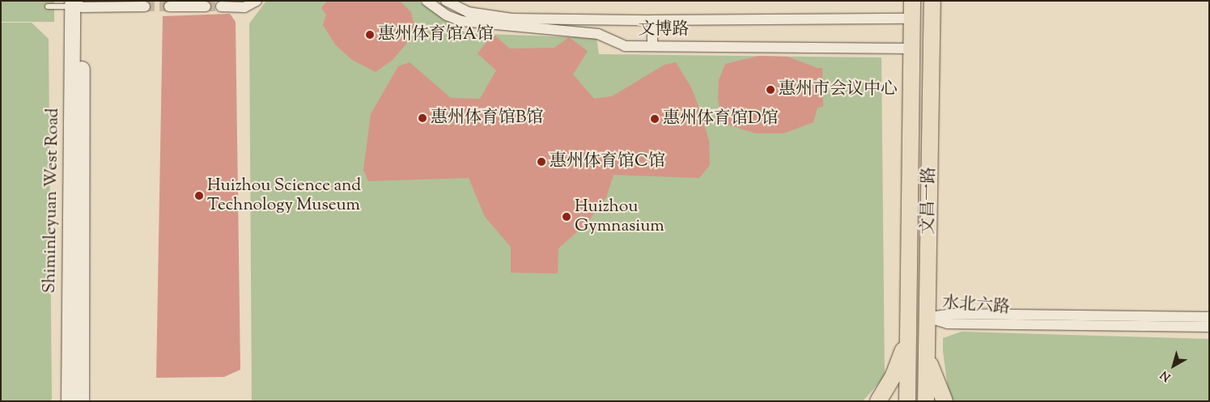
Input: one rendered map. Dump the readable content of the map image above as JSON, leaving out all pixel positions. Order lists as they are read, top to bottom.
{
  "streets": {
    "main road": ["文昌一路"],
    "street": ["文博路", "Shiminleyuan West Road", "水北六路"]
  },
  "crossings": [
    ["文博路", "文昌一路"],
    ["文昌一路", "水北六路"]
  ],
  "places": [
    "惠州体育馆A馆",
    "惠州市会议中心",
    "惠州体育馆B馆",
    "惠州体育馆D馆",
    "惠州体育馆C馆",
    "Huizhou Science and Technology Museum",
    "Huizhou Gymnasium"
  ],
  "north": "bottom left"
}
